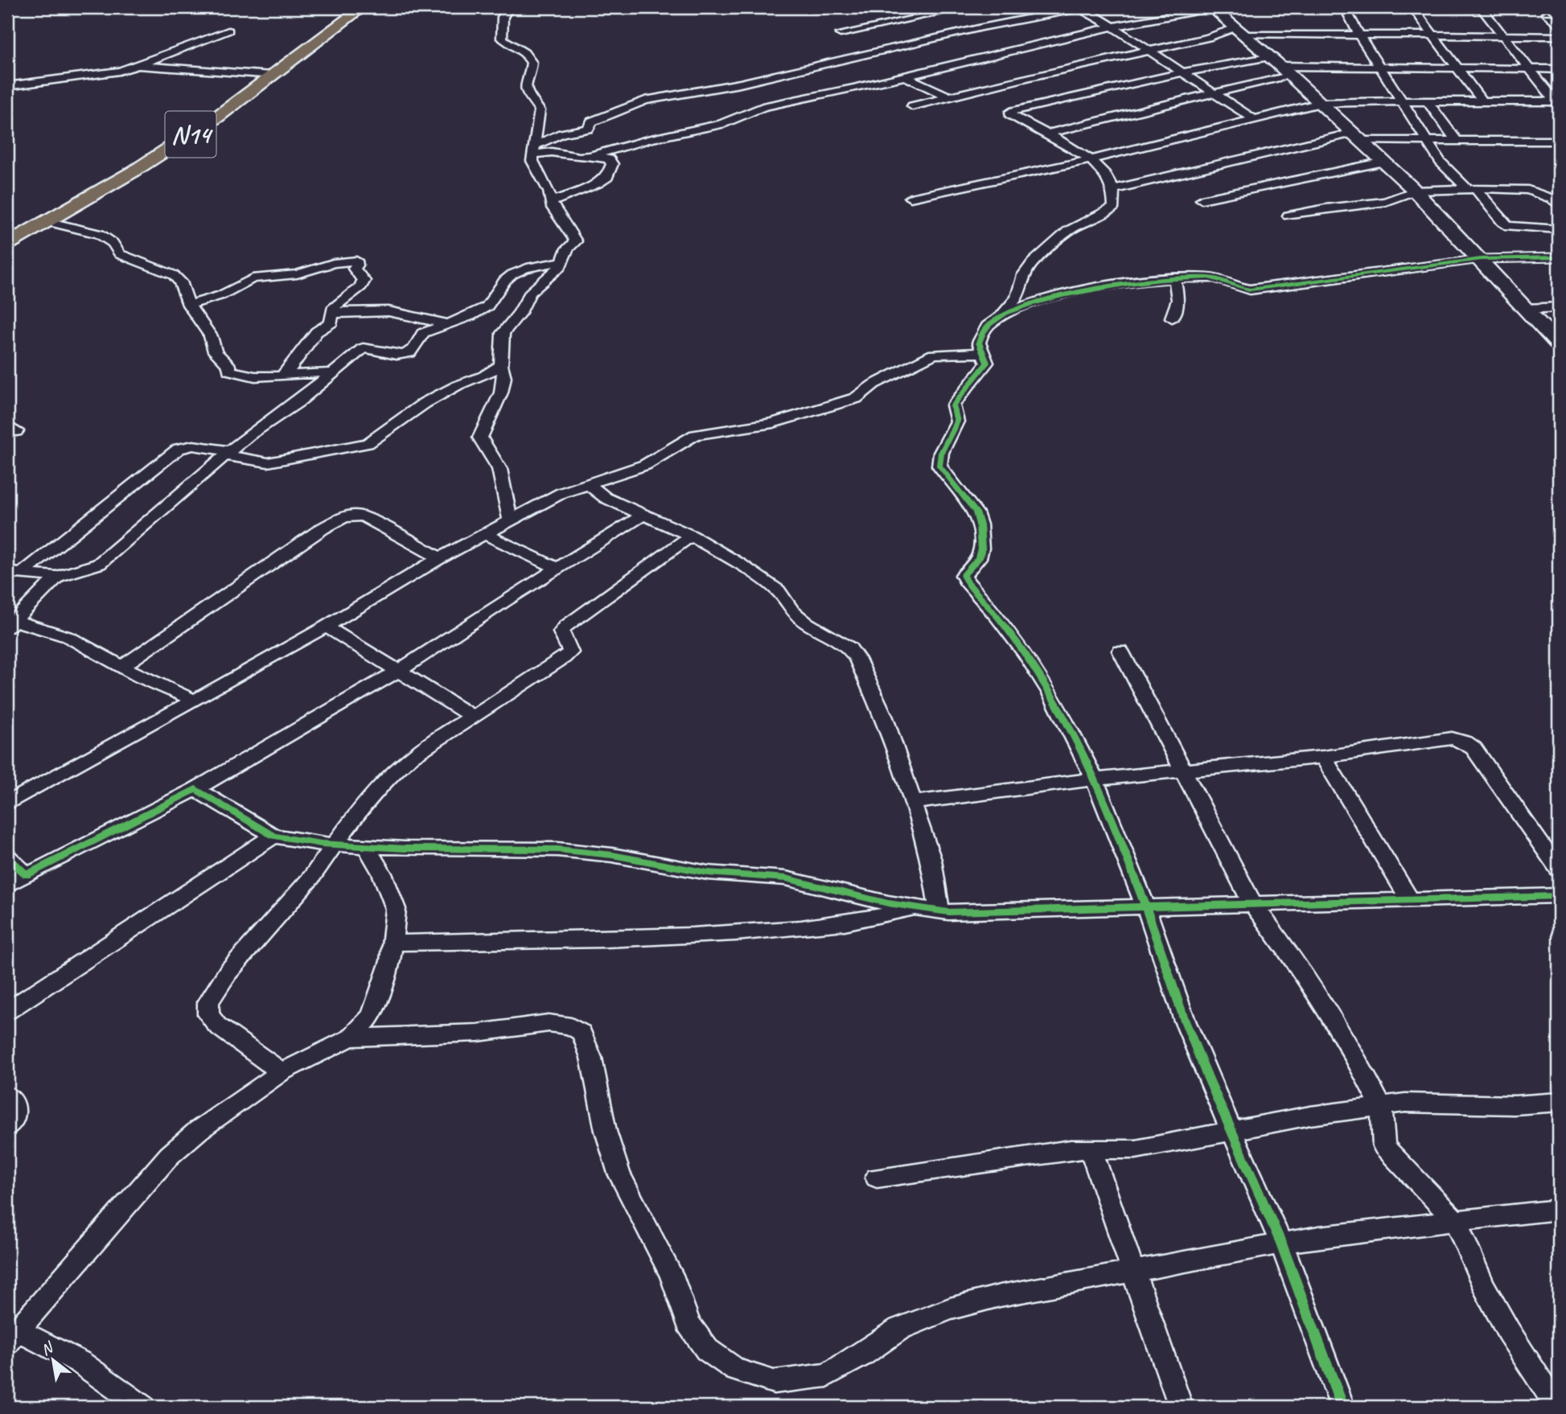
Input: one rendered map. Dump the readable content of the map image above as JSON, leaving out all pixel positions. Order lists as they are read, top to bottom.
{
  "streets": {
    "main road": ["N14"]
  },
  "north": "top left"
}
